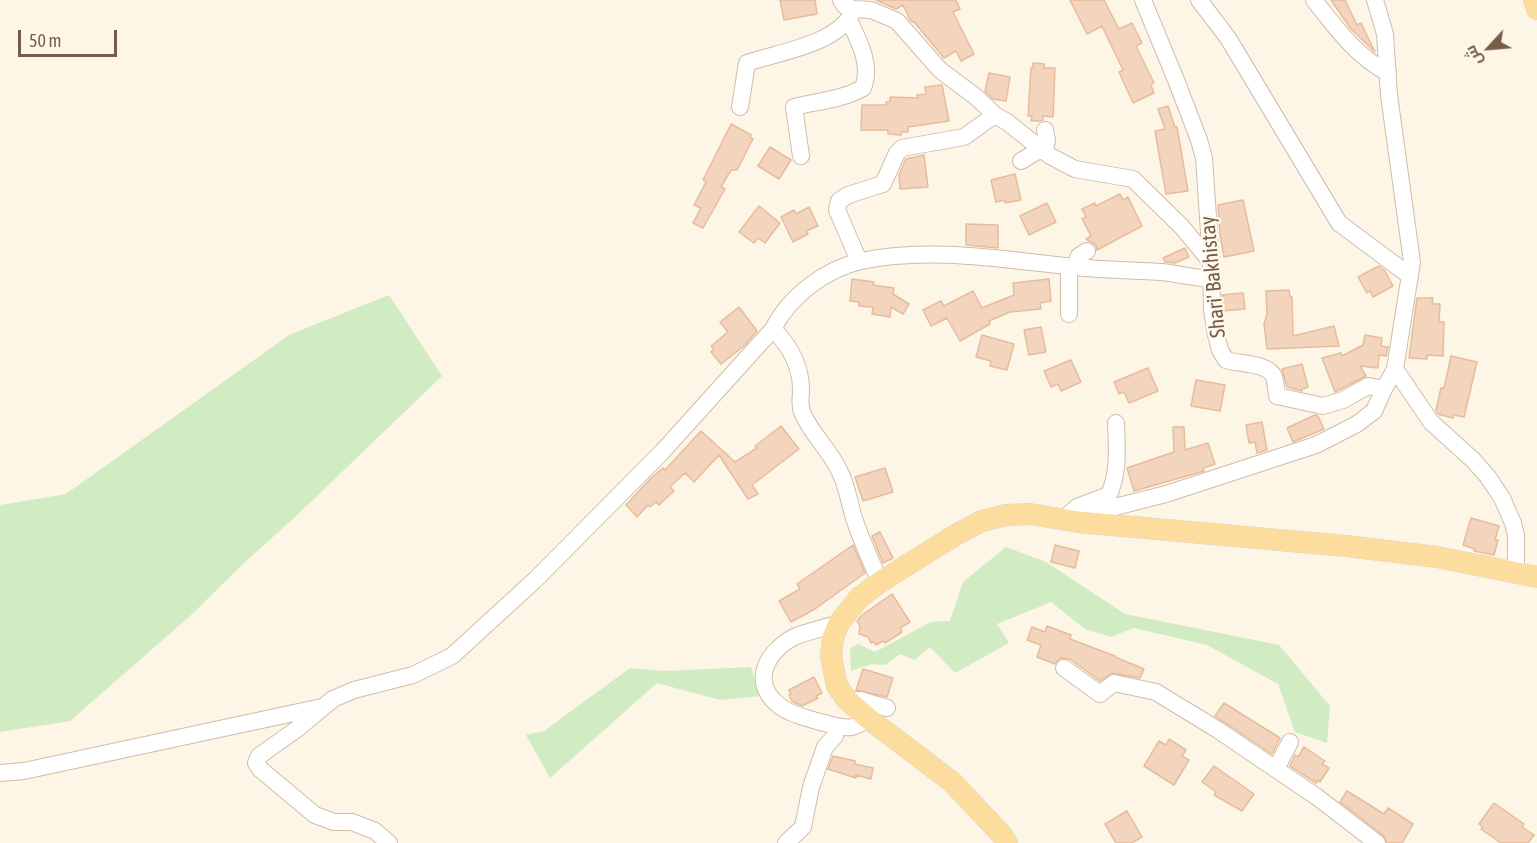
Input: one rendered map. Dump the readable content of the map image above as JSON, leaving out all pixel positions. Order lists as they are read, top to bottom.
{
  "streets": {
    "street": ["Shari' Bakhistay"]
  },
  "scale_bar": "50 m",
  "north": "bottom left"
}
